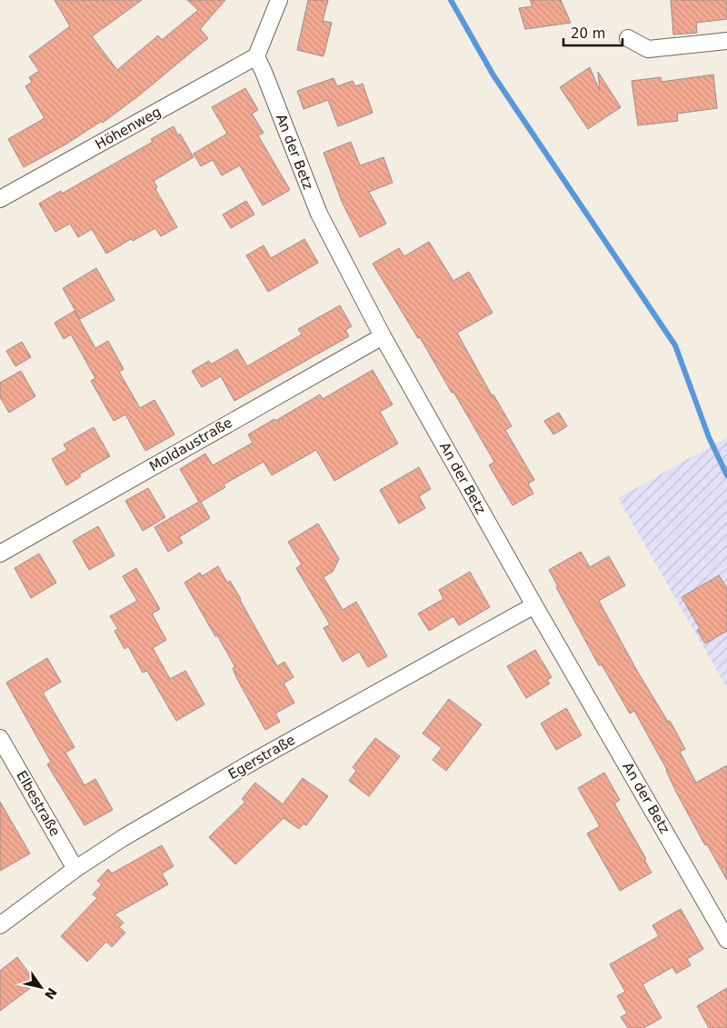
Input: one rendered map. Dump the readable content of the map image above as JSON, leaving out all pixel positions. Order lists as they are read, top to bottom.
{
  "streets": {
    "street": [
      "Höhenweg",
      "An der Betz",
      "Moldaustraße",
      "Egerstraße",
      "Elbestraße"
    ]
  },
  "crossings": [
    ["Höhenweg", "An der Betz"],
    ["An der Betz", "Moldaustraße"],
    ["An der Betz", "Egerstraße"],
    ["Egerstraße", "Elbestraße"]
  ],
  "scale_bar": "20 m",
  "north": "bottom right"
}
